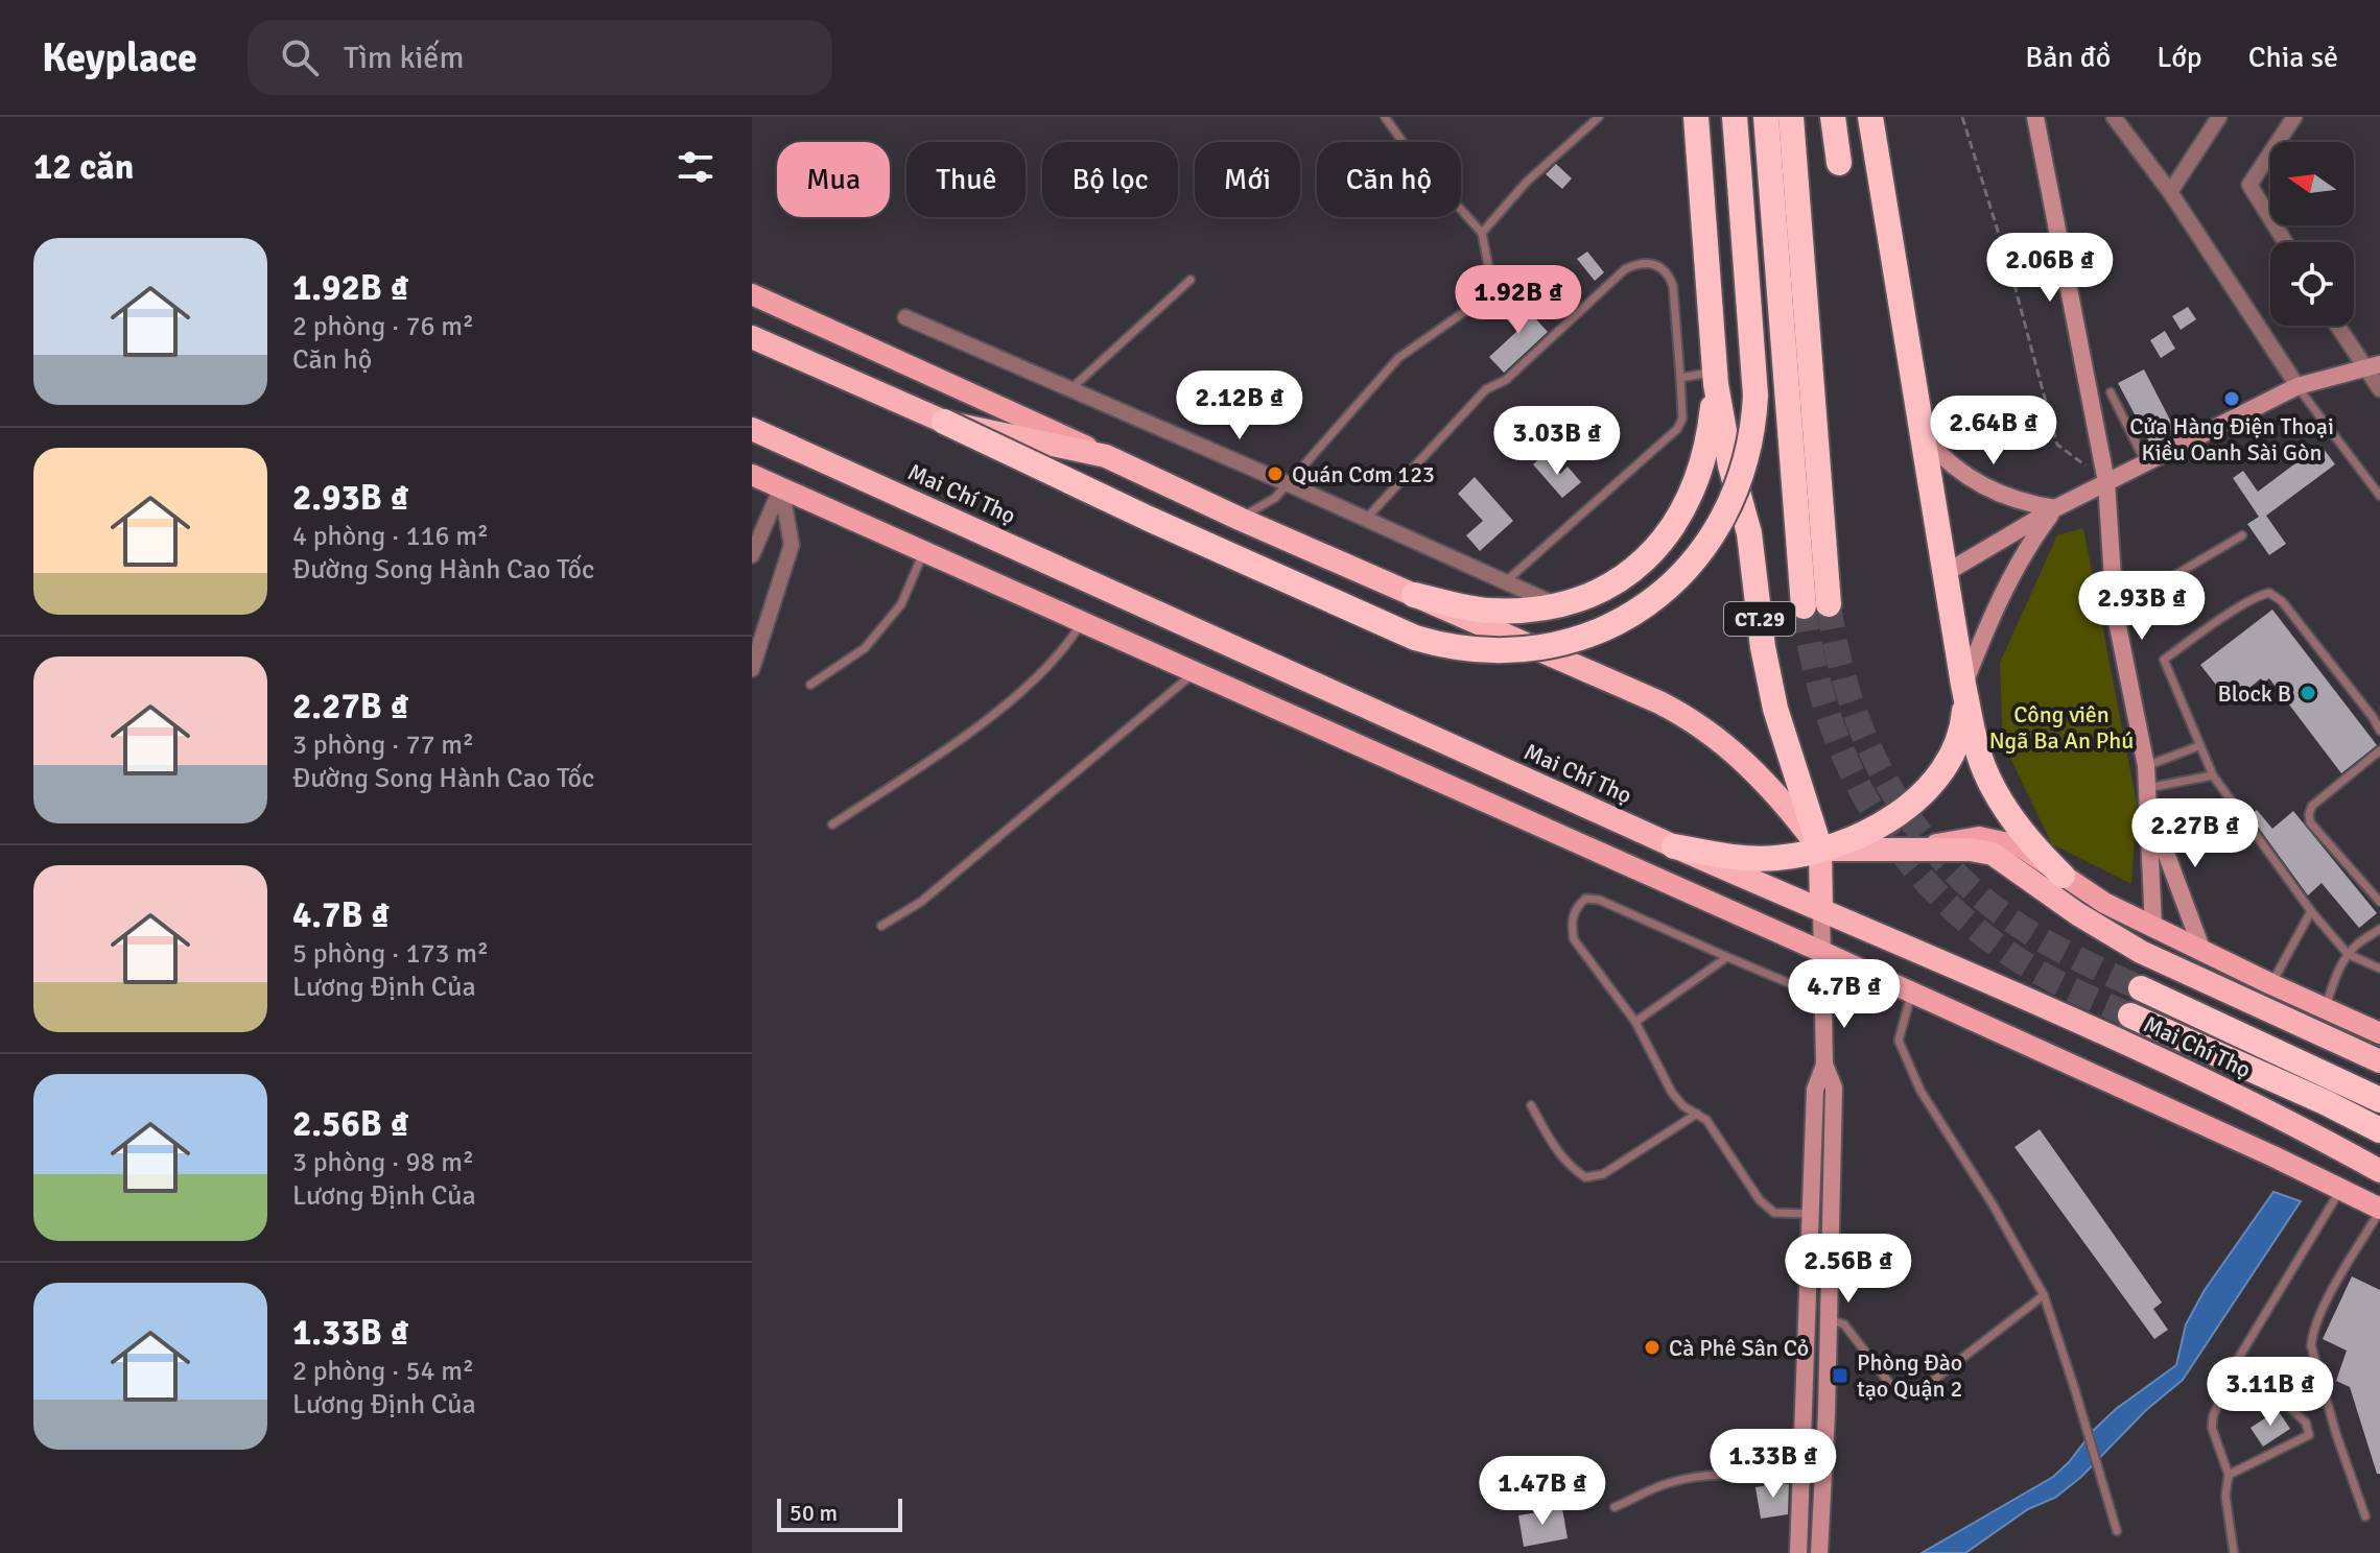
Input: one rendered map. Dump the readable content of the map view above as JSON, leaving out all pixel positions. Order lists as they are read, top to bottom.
{
  "streets": {
    "highway": ["Mai Chí Thọ", "CT.29"]
  },
  "parks": ["Công viên Ngã Ba An Phú"],
  "places": {
    "other": [
      "Cửa Hàng Điện Thoại Kiều Oanh Sài Gòn",
      "Quán Cơm 123",
      "Block B",
      "Cà Phê Sân Cỏ"
    ],
    "transit": ["Phòng Đào tạo Quận 2"]
  },
  "scale_bar": "50 m",
  "north": "left",
  "page": {
    "header": "Keyplace",
    "search": "Tìm kiếm",
    "nav": ["Bản đồ", "Lớp", "Chia sẻ"],
    "heading": "12 căn",
    "chip": [
      "Mua",
      "Thuê",
      "Bộ lọc",
      "Mới",
      "Căn hộ"
    ],
    "list": [
      {
        "name": "1.92B ₫",
        "note": "2 phòng · 76 m² · Căn hộ"
      },
      {
        "name": "2.93B ₫",
        "note": "4 phòng · 116 m² · Đường Song Hành Cao Tốc"
      },
      {
        "name": "2.27B ₫",
        "note": "3 phòng · 77 m² · Đường Song Hành Cao Tốc"
      },
      {
        "name": "4.7B ₫",
        "note": "5 phòng · 173 m² · Lương Định Của"
      },
      {
        "name": "2.56B ₫",
        "note": "3 phòng · 98 m² · Lương Định Của"
      },
      {
        "name": "1.33B ₫",
        "note": "2 phòng · 54 m² · Lương Định Của"
      }
    ],
    "price": [
      "2.06B ₫",
      "1.92B ₫",
      "2.12B ₫",
      "2.64B ₫",
      "3.03B ₫",
      "2.93B ₫",
      "2.27B ₫",
      "4.7B ₫",
      "2.56B ₫",
      "3.11B ₫",
      "1.33B ₫",
      "1.47B ₫"
    ],
    "scale": "50 m"
  }
}
